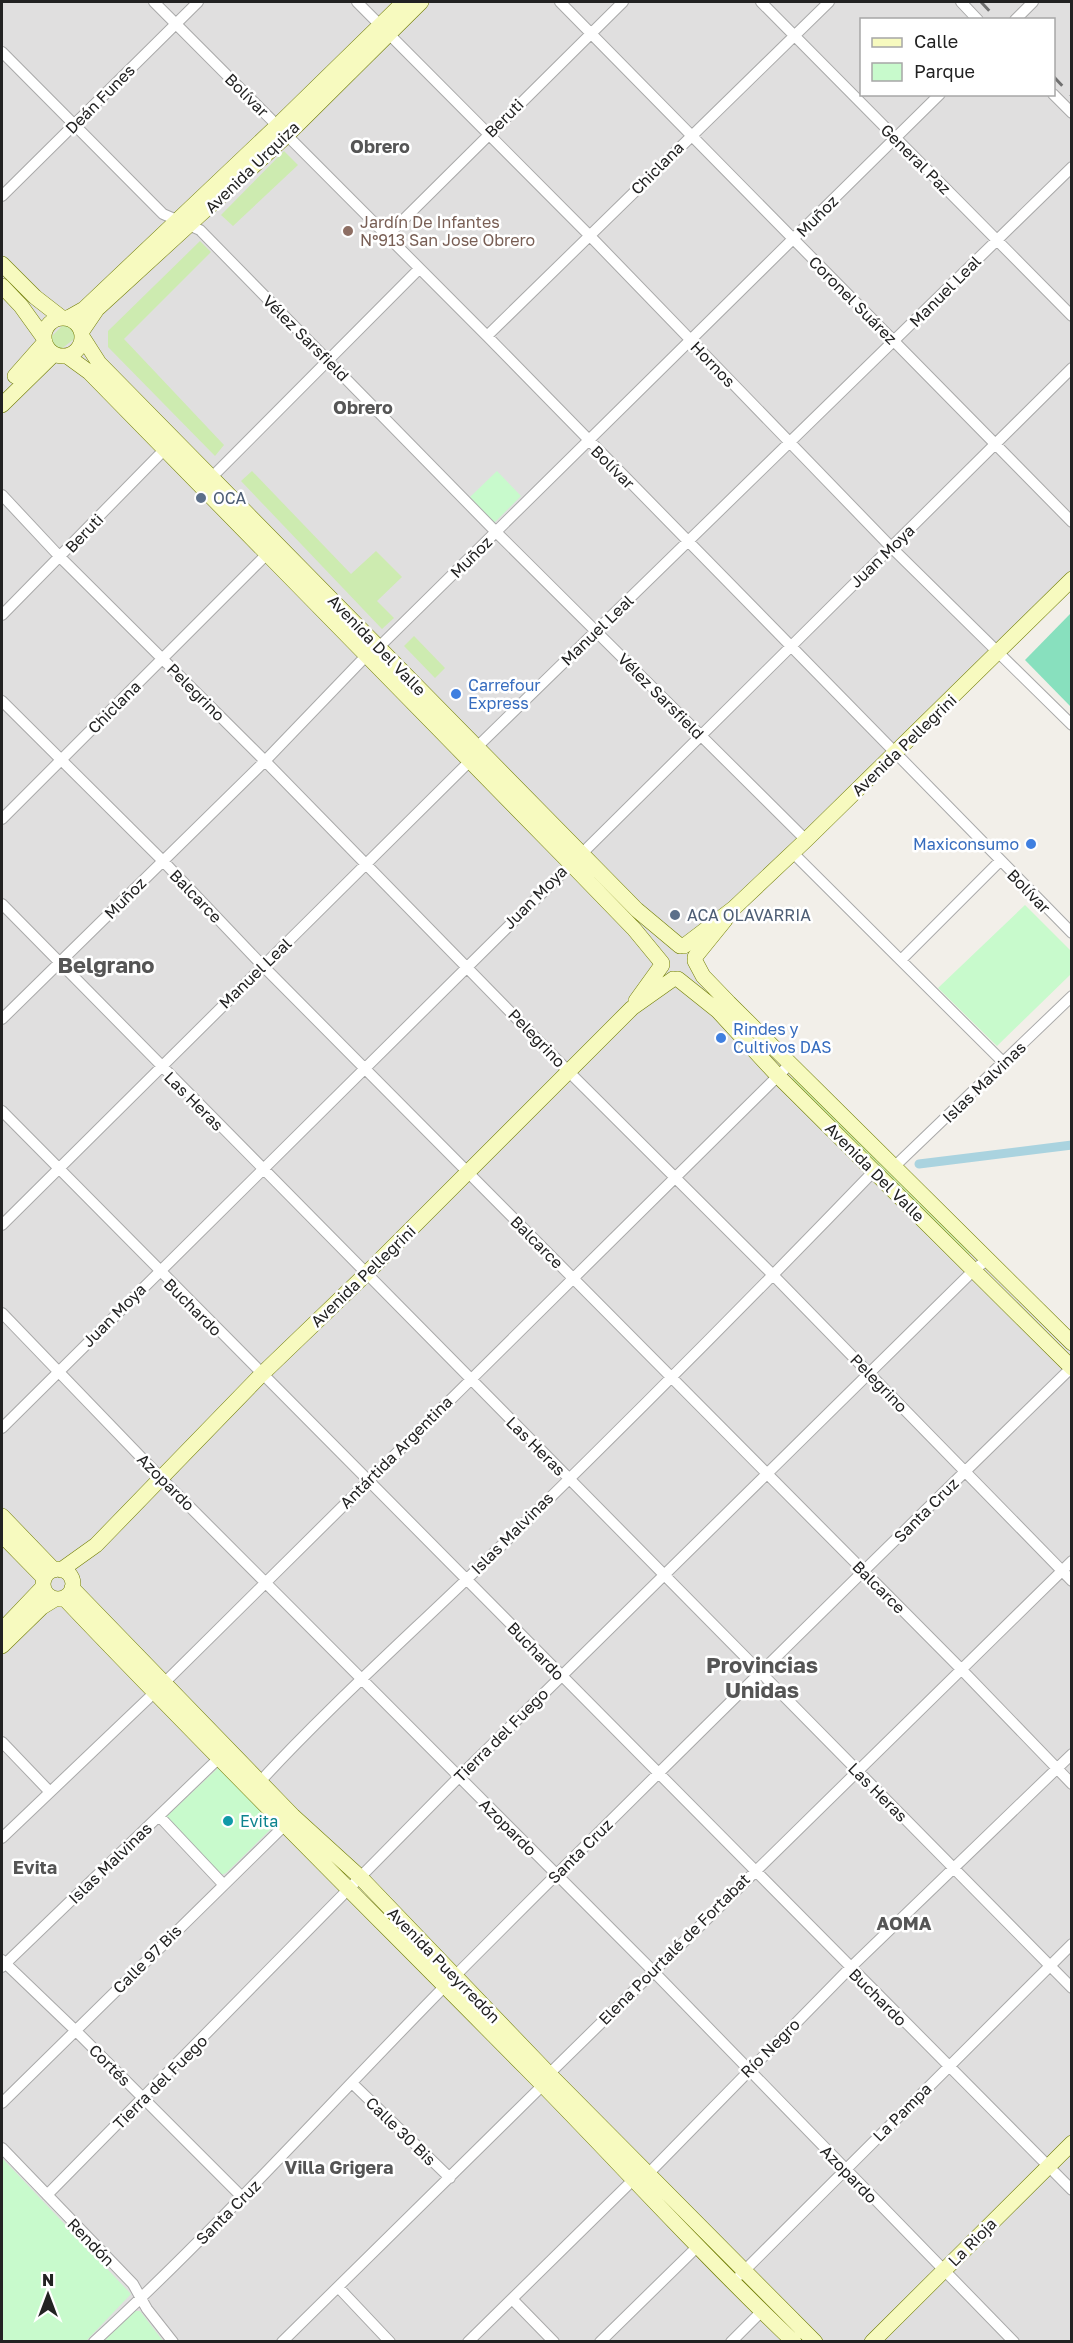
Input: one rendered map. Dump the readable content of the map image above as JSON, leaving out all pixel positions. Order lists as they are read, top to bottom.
{
  "streets": {
    "main road": [
      "Avenida Urquiza",
      "Avenida Del Valle",
      "Avenida Pellegrini",
      "Avenida Pueyrredón",
      "La Rioja"
    ],
    "street": [
      "Bolívar",
      "Deán Funes",
      "Beruti",
      "General Paz",
      "Chiclana",
      "Muñoz",
      "Manuel Leal",
      "Coronel Suárez",
      "Vélez Sarsfield",
      "Hornos",
      "Juan Moya",
      "Pelegrino",
      "Balcarce",
      "Islas Malvinas",
      "Las Heras",
      "Buchardo",
      "Antártida Argentina",
      "Azopardo",
      "Santa Cruz",
      "Tierra del Fuego",
      "Elena Pourtalé de Fortabat",
      "Calle 97 Bis",
      "Río Negro",
      "Cortés",
      "La Pampa",
      "Calle 30 Bis",
      "Rendón"
    ]
  },
  "crossings": [
    ["Bolívar", "Deán Funes"],
    ["Bolívar", "Beruti"],
    ["Bolívar", "Avenida Urquiza"],
    ["Bolívar", "Chiclana"],
    ["Bolívar", "Muñoz"],
    ["Bolívar", "Manuel Leal"],
    ["Bolívar", "Juan Moya"],
    ["Bolívar", "Avenida Pellegrini"],
    ["Deán Funes", "Vélez Sarsfield"],
    ["Beruti", "Coronel Suárez"],
    ["Beruti", "Hornos"],
    ["Beruti", "Avenida Del Valle"],
    ["Beruti", "Pelegrino"],
    ["General Paz", "Chiclana"],
    ["General Paz", "Muñoz"],
    ["General Paz", "Manuel Leal"],
    ["Avenida Urquiza", "Vélez Sarsfield"],
    ["Avenida Urquiza", "Hornos"],
    ["Avenida Urquiza", "Avenida Del Valle"],
    ["Chiclana", "Coronel Suárez"],
    ["Chiclana", "Hornos"],
    ["Chiclana", "Avenida Del Valle"],
    ["Chiclana", "Pelegrino"],
    ["Chiclana", "Balcarce"],
    ["Muñoz", "Coronel Suárez"],
    ["Muñoz", "Vélez Sarsfield"],
    ["Muñoz", "Hornos"],
    ["Muñoz", "Avenida Del Valle"],
    ["Muñoz", "Pelegrino"],
    ["Muñoz", "Balcarce"],
    ["Muñoz", "Las Heras"],
    ["Manuel Leal", "Coronel Suárez"],
    ["Manuel Leal", "Vélez Sarsfield"],
    ["Manuel Leal", "Hornos"],
    ["Manuel Leal", "Avenida Del Valle"],
    ["Manuel Leal", "Pelegrino"],
    ["Manuel Leal", "Balcarce"],
    ["Manuel Leal", "Las Heras"],
    ["Manuel Leal", "Buchardo"],
    ["Coronel Suárez", "Juan Moya"],
    ["Vélez Sarsfield", "Juan Moya"],
    ["Vélez Sarsfield", "Avenida Pellegrini"],
    ["Hornos", "Juan Moya"],
    ["Hornos", "Avenida Pellegrini"],
    ["Juan Moya", "Avenida Del Valle"],
    ["Juan Moya", "Pelegrino"],
    ["Juan Moya", "Balcarce"],
    ["Juan Moya", "Las Heras"],
    ["Juan Moya", "Buchardo"],
    ["Juan Moya", "Azopardo"],
    ["Avenida Del Valle", "Avenida Pellegrini"],
    ["Avenida Del Valle", "Islas Malvinas"],
    ["Avenida Del Valle", "Antártida Argentina"],
    ["Avenida Del Valle", "Santa Cruz"],
    ["Avenida Del Valle", "Tierra del Fuego"],
    ["Pelegrino", "Avenida Pellegrini"],
    ["Pelegrino", "Islas Malvinas"],
    ["Pelegrino", "Antártida Argentina"],
    ["Pelegrino", "Santa Cruz"],
    ["Pelegrino", "Tierra del Fuego"],
    ["Pelegrino", "Elena Pourtalé de Fortabat"],
    ["Avenida Pellegrini", "Balcarce"],
    ["Avenida Pellegrini", "Las Heras"],
    ["Avenida Pellegrini", "Buchardo"],
    ["Avenida Pellegrini", "Azopardo"],
    ["Avenida Pellegrini", "Avenida Pueyrredón"],
    ["Balcarce", "Islas Malvinas"],
    ["Balcarce", "Antártida Argentina"],
    ["Balcarce", "Santa Cruz"],
    ["Balcarce", "Tierra del Fuego"],
    ["Balcarce", "Elena Pourtalé de Fortabat"],
    ["Balcarce", "Río Negro"],
    ["Islas Malvinas", "Las Heras"],
    ["Islas Malvinas", "Buchardo"],
    ["Islas Malvinas", "Azopardo"],
    ["Islas Malvinas", "Avenida Pueyrredón"],
    ["Islas Malvinas", "Cortés"],
    ["Las Heras", "Antártida Argentina"],
    ["Las Heras", "Santa Cruz"],
    ["Las Heras", "Tierra del Fuego"],
    ["Las Heras", "Elena Pourtalé de Fortabat"],
    ["Las Heras", "Río Negro"],
    ["Las Heras", "La Pampa"],
    ["Buchardo", "Antártida Argentina"],
    ["Buchardo", "Santa Cruz"],
    ["Buchardo", "Tierra del Fuego"],
    ["Buchardo", "Elena Pourtalé de Fortabat"],
    ["Buchardo", "Río Negro"],
    ["Buchardo", "La Pampa"],
    ["Buchardo", "La Rioja"],
    ["Antártida Argentina", "Azopardo"],
    ["Antártida Argentina", "Avenida Pueyrredón"],
    ["Azopardo", "Santa Cruz"],
    ["Azopardo", "Tierra del Fuego"],
    ["Azopardo", "Elena Pourtalé de Fortabat"],
    ["Azopardo", "Río Negro"],
    ["Azopardo", "La Pampa"],
    ["Azopardo", "La Rioja"],
    ["Santa Cruz", "Avenida Pueyrredón"],
    ["Santa Cruz", "Cortés"],
    ["Santa Cruz", "Calle 30 Bis"],
    ["Santa Cruz", "Rendón"],
    ["Tierra del Fuego", "Avenida Pueyrredón"],
    ["Tierra del Fuego", "Cortés"],
    ["Tierra del Fuego", "Rendón"],
    ["Elena Pourtalé de Fortabat", "Avenida Pueyrredón"],
    ["Elena Pourtalé de Fortabat", "Calle 30 Bis"],
    ["Calle 97 Bis", "Avenida Pueyrredón"],
    ["Calle 97 Bis", "Cortés"],
    ["Avenida Pueyrredón", "Río Negro"],
    ["Avenida Pueyrredón", "La Pampa"]
  ],
  "districts": [
    "Obrero",
    "Obrero",
    "Belgrano",
    "Provincias Unidas",
    "Evita",
    "AOMA",
    "Villa Grigera"
  ],
  "places": [
    "Jardín De Infantes Nº913 San Jose Obrero",
    "OCA",
    "Carrefour Express",
    "Maxiconsumo",
    "ACA OLAVARRIA",
    "Rindes y Cultivos DAS",
    "Evita"
  ],
  "legend": ["Calle", "Parque"],
  "north": "top"
}
